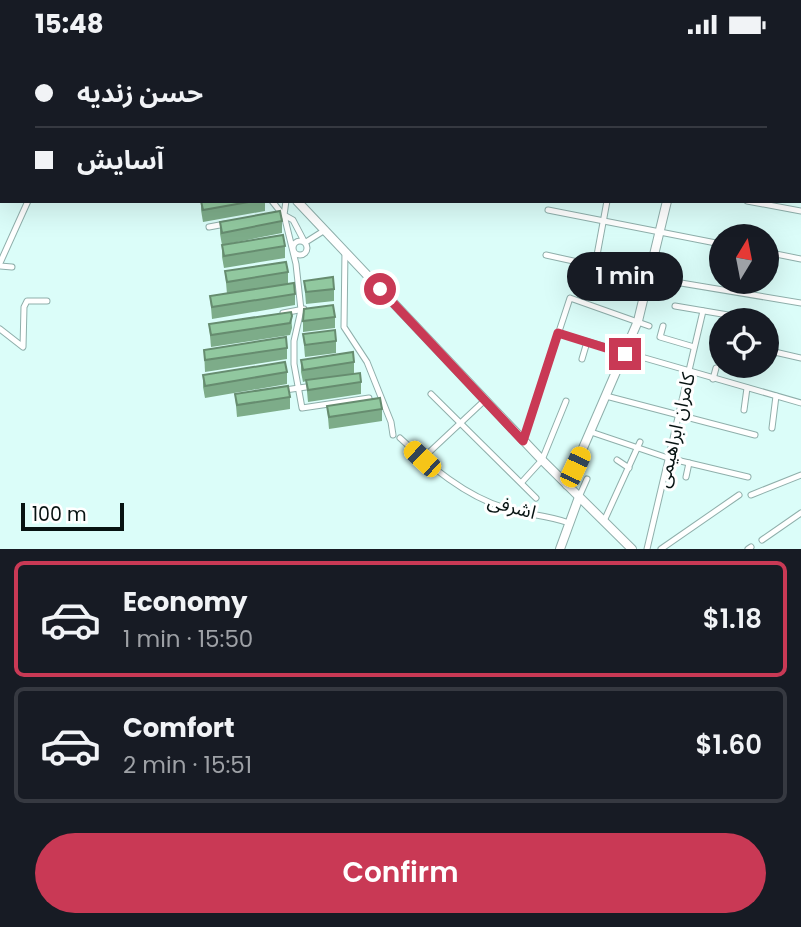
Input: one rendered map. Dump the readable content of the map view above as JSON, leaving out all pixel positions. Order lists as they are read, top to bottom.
{
  "streets": {
    "street": ["کامران ابراهیمی", "اشرفی"]
  },
  "scale_bar": "100 m",
  "north": "top",
  "page": {
    "status": "15:48",
    "banner": ["حسن زندیه", "آسایش"],
    "bubble": "1 min",
    "scale": "100 m",
    "list": [
      {
        "name": "Economy",
        "note": "1 min · 15:50",
        "value": "$1.18"
      },
      {
        "name": "Comfort",
        "note": "2 min · 15:51",
        "value": "$1.60"
      }
    ],
    "buttons": "Confirm"
  }
}
